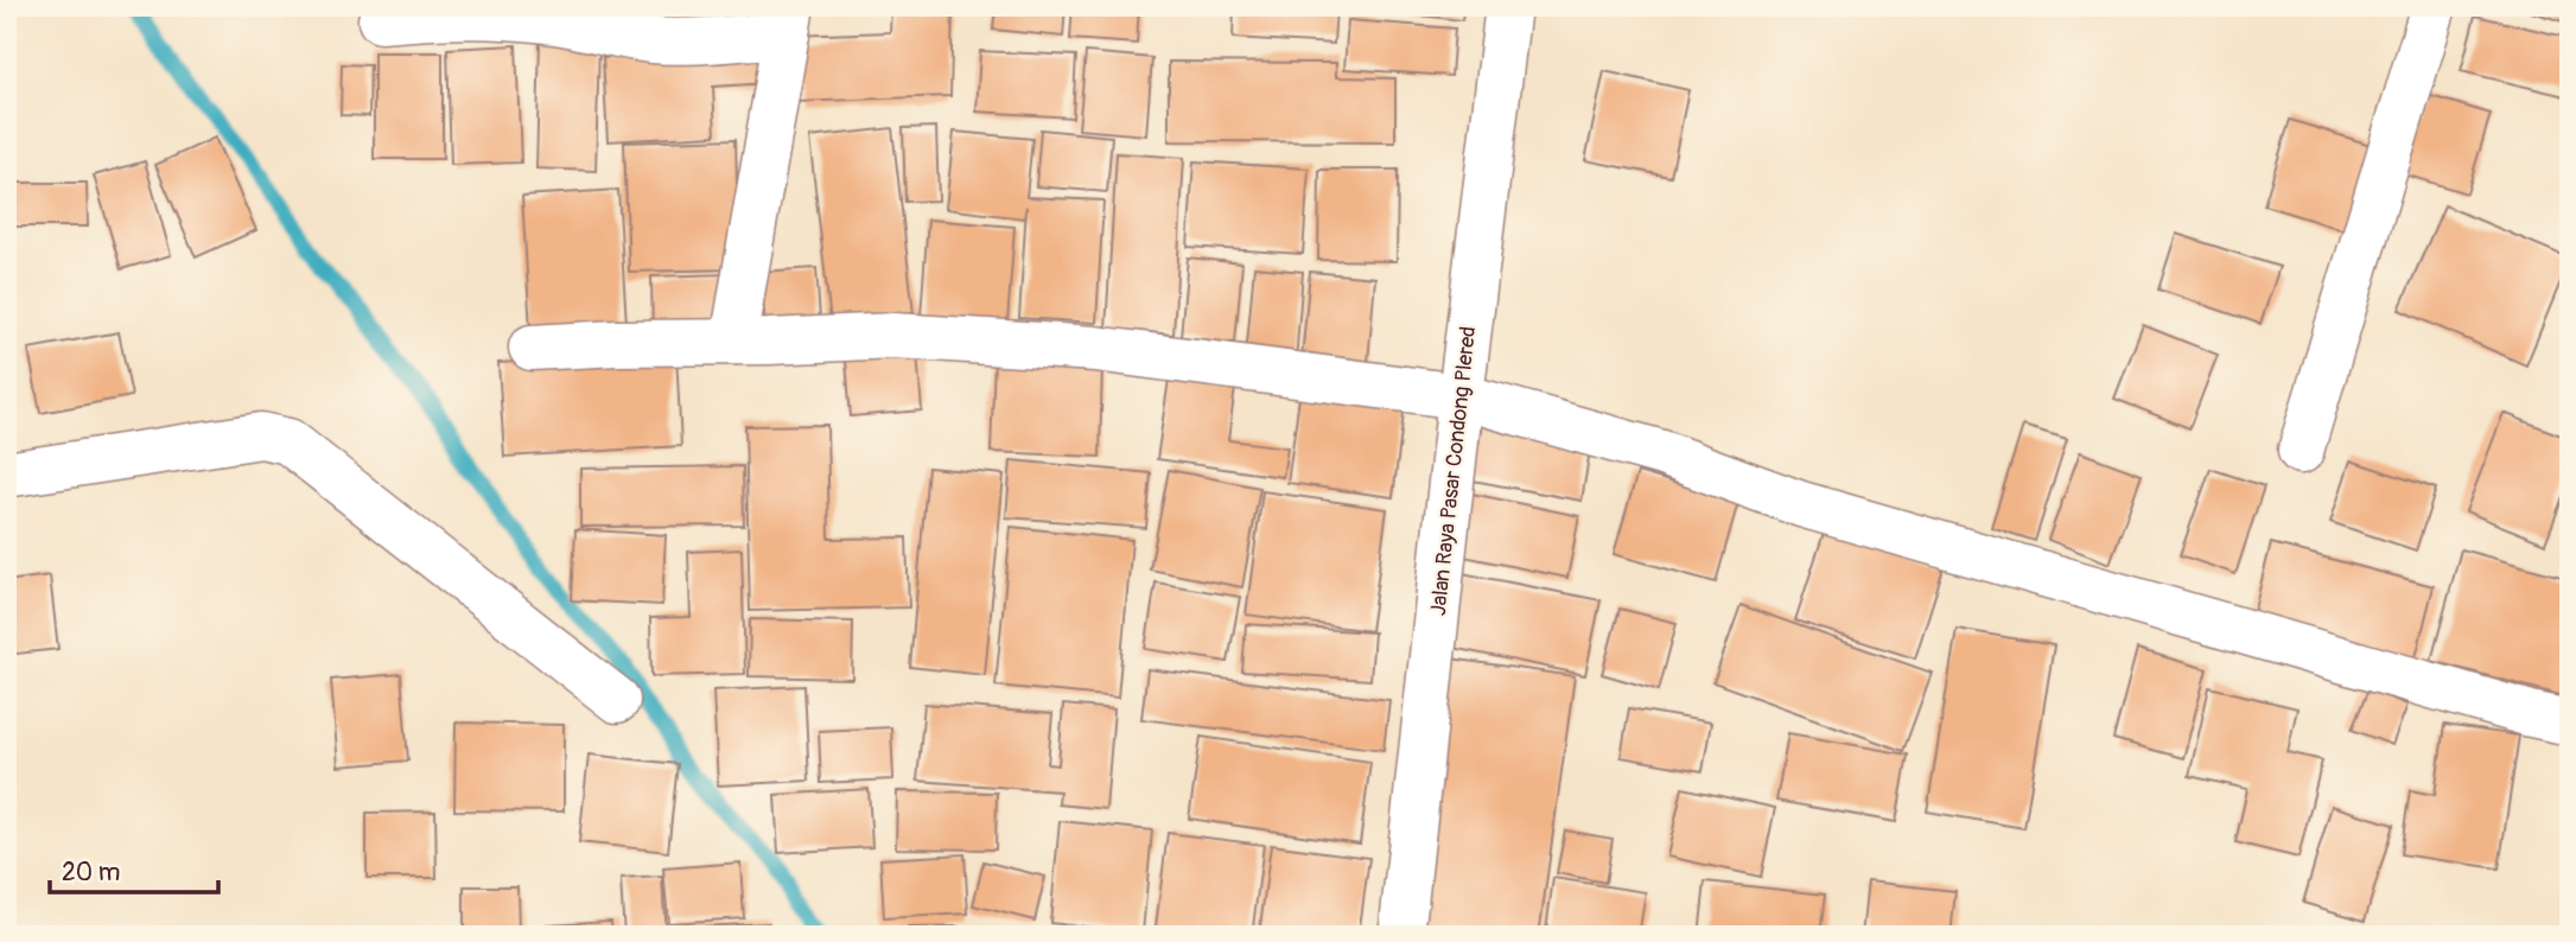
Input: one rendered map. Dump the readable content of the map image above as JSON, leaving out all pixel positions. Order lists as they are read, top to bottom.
{
  "streets": {
    "street": ["Jalan Raya Pasar Condong Plered"]
  },
  "scale_bar": "20 m"
}
